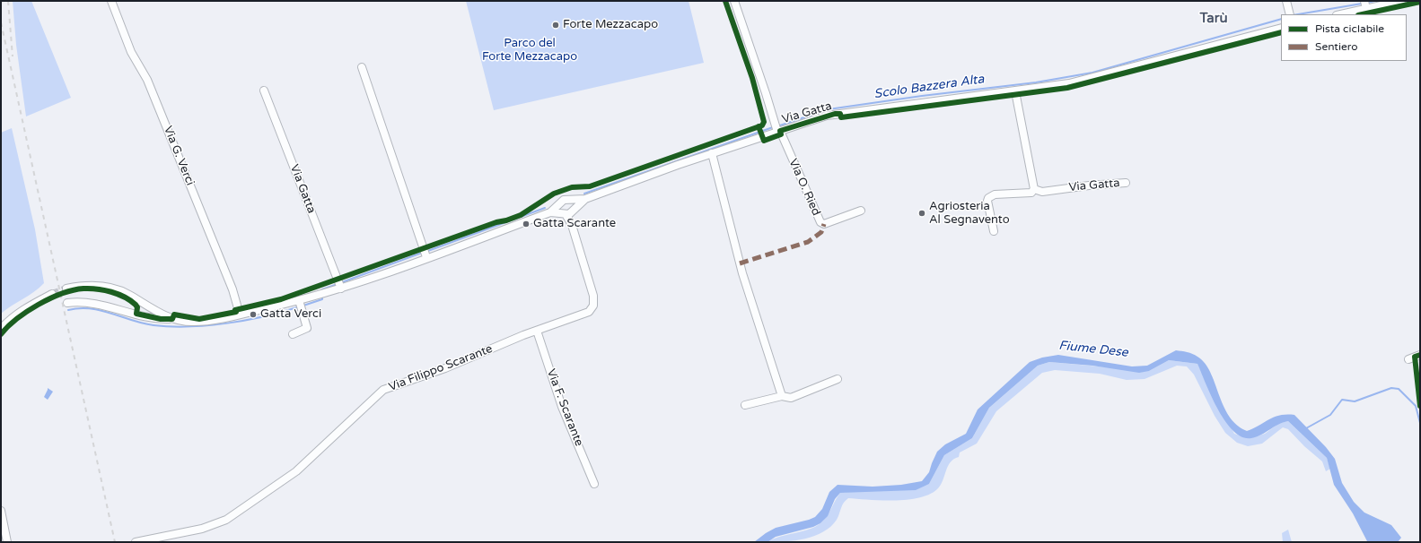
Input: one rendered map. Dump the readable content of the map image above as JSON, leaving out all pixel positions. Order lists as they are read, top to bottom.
{
  "streets": {
    "street": [
      "Via Gatta",
      "Via G. Verci",
      "Via O. Ried",
      "Via Filippo Scarante",
      "Via F. Scarante"
    ]
  },
  "crossings": [
    ["Via Gatta", "Via G. Verci"],
    ["Via Gatta", "Via O. Ried"],
    ["Via Gatta", "Via Filippo Scarante"],
    ["Via Filippo Scarante", "Via F. Scarante"]
  ],
  "districts": ["Tarù"],
  "water": ["Scolo Bazzera Alta", "Fiume Dese"],
  "parks": ["Parco del Forte Mezzacapo"],
  "places": [
    "Forte Mezzacapo",
    "Agriosteria Al Segnavento",
    "Gatta Scarante",
    "Gatta Verci"
  ],
  "legend": ["Pista ciclabile", "Sentiero"]
}
